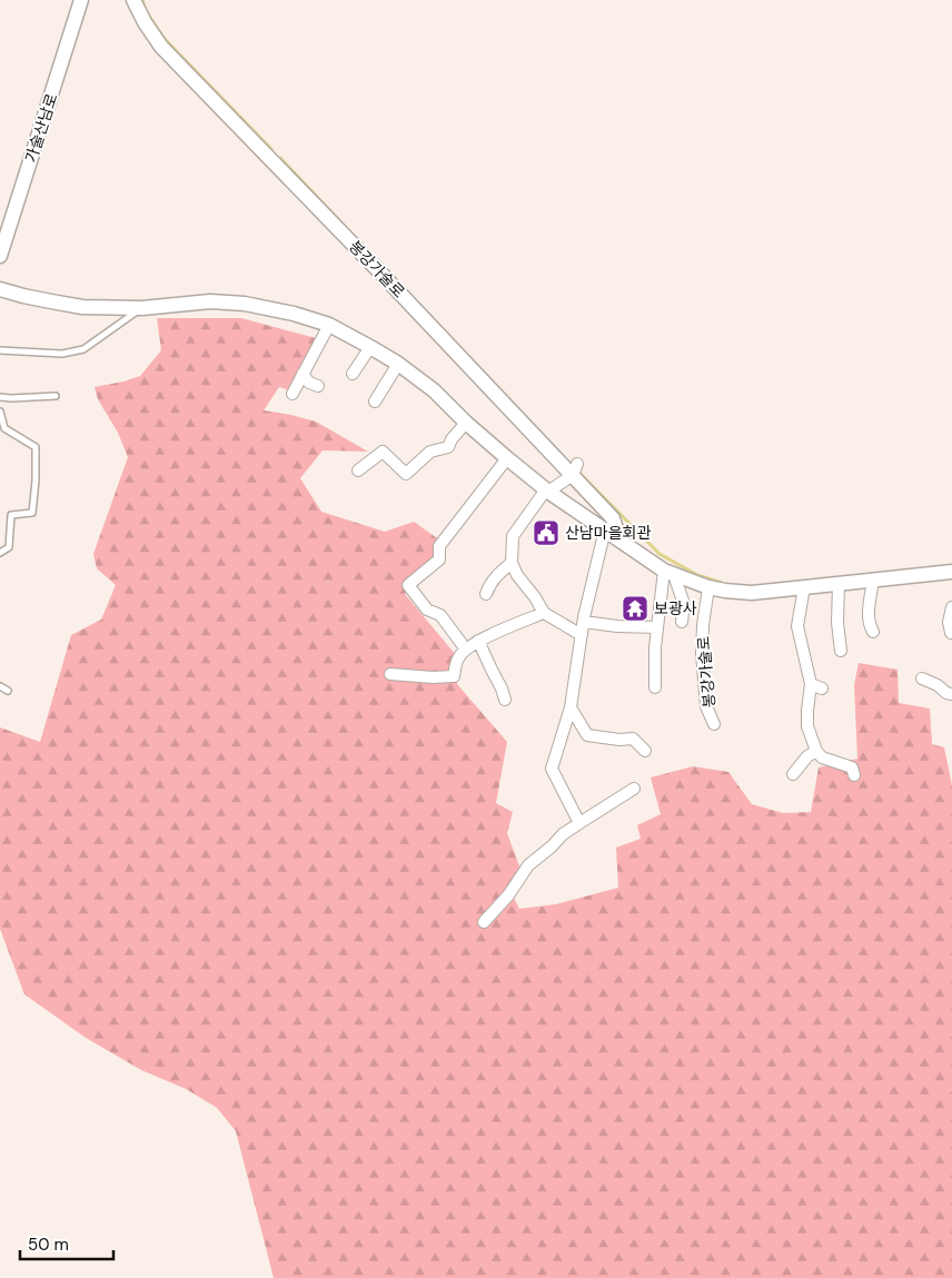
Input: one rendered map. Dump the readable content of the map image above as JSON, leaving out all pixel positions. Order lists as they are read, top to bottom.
{
  "streets": {
    "street": ["가술산남로", "봉강가술로"]
  },
  "places": {
    "public building": ["산남마을회관"],
    "temple": ["보광사"]
  },
  "scale_bar": "50 m"
}
